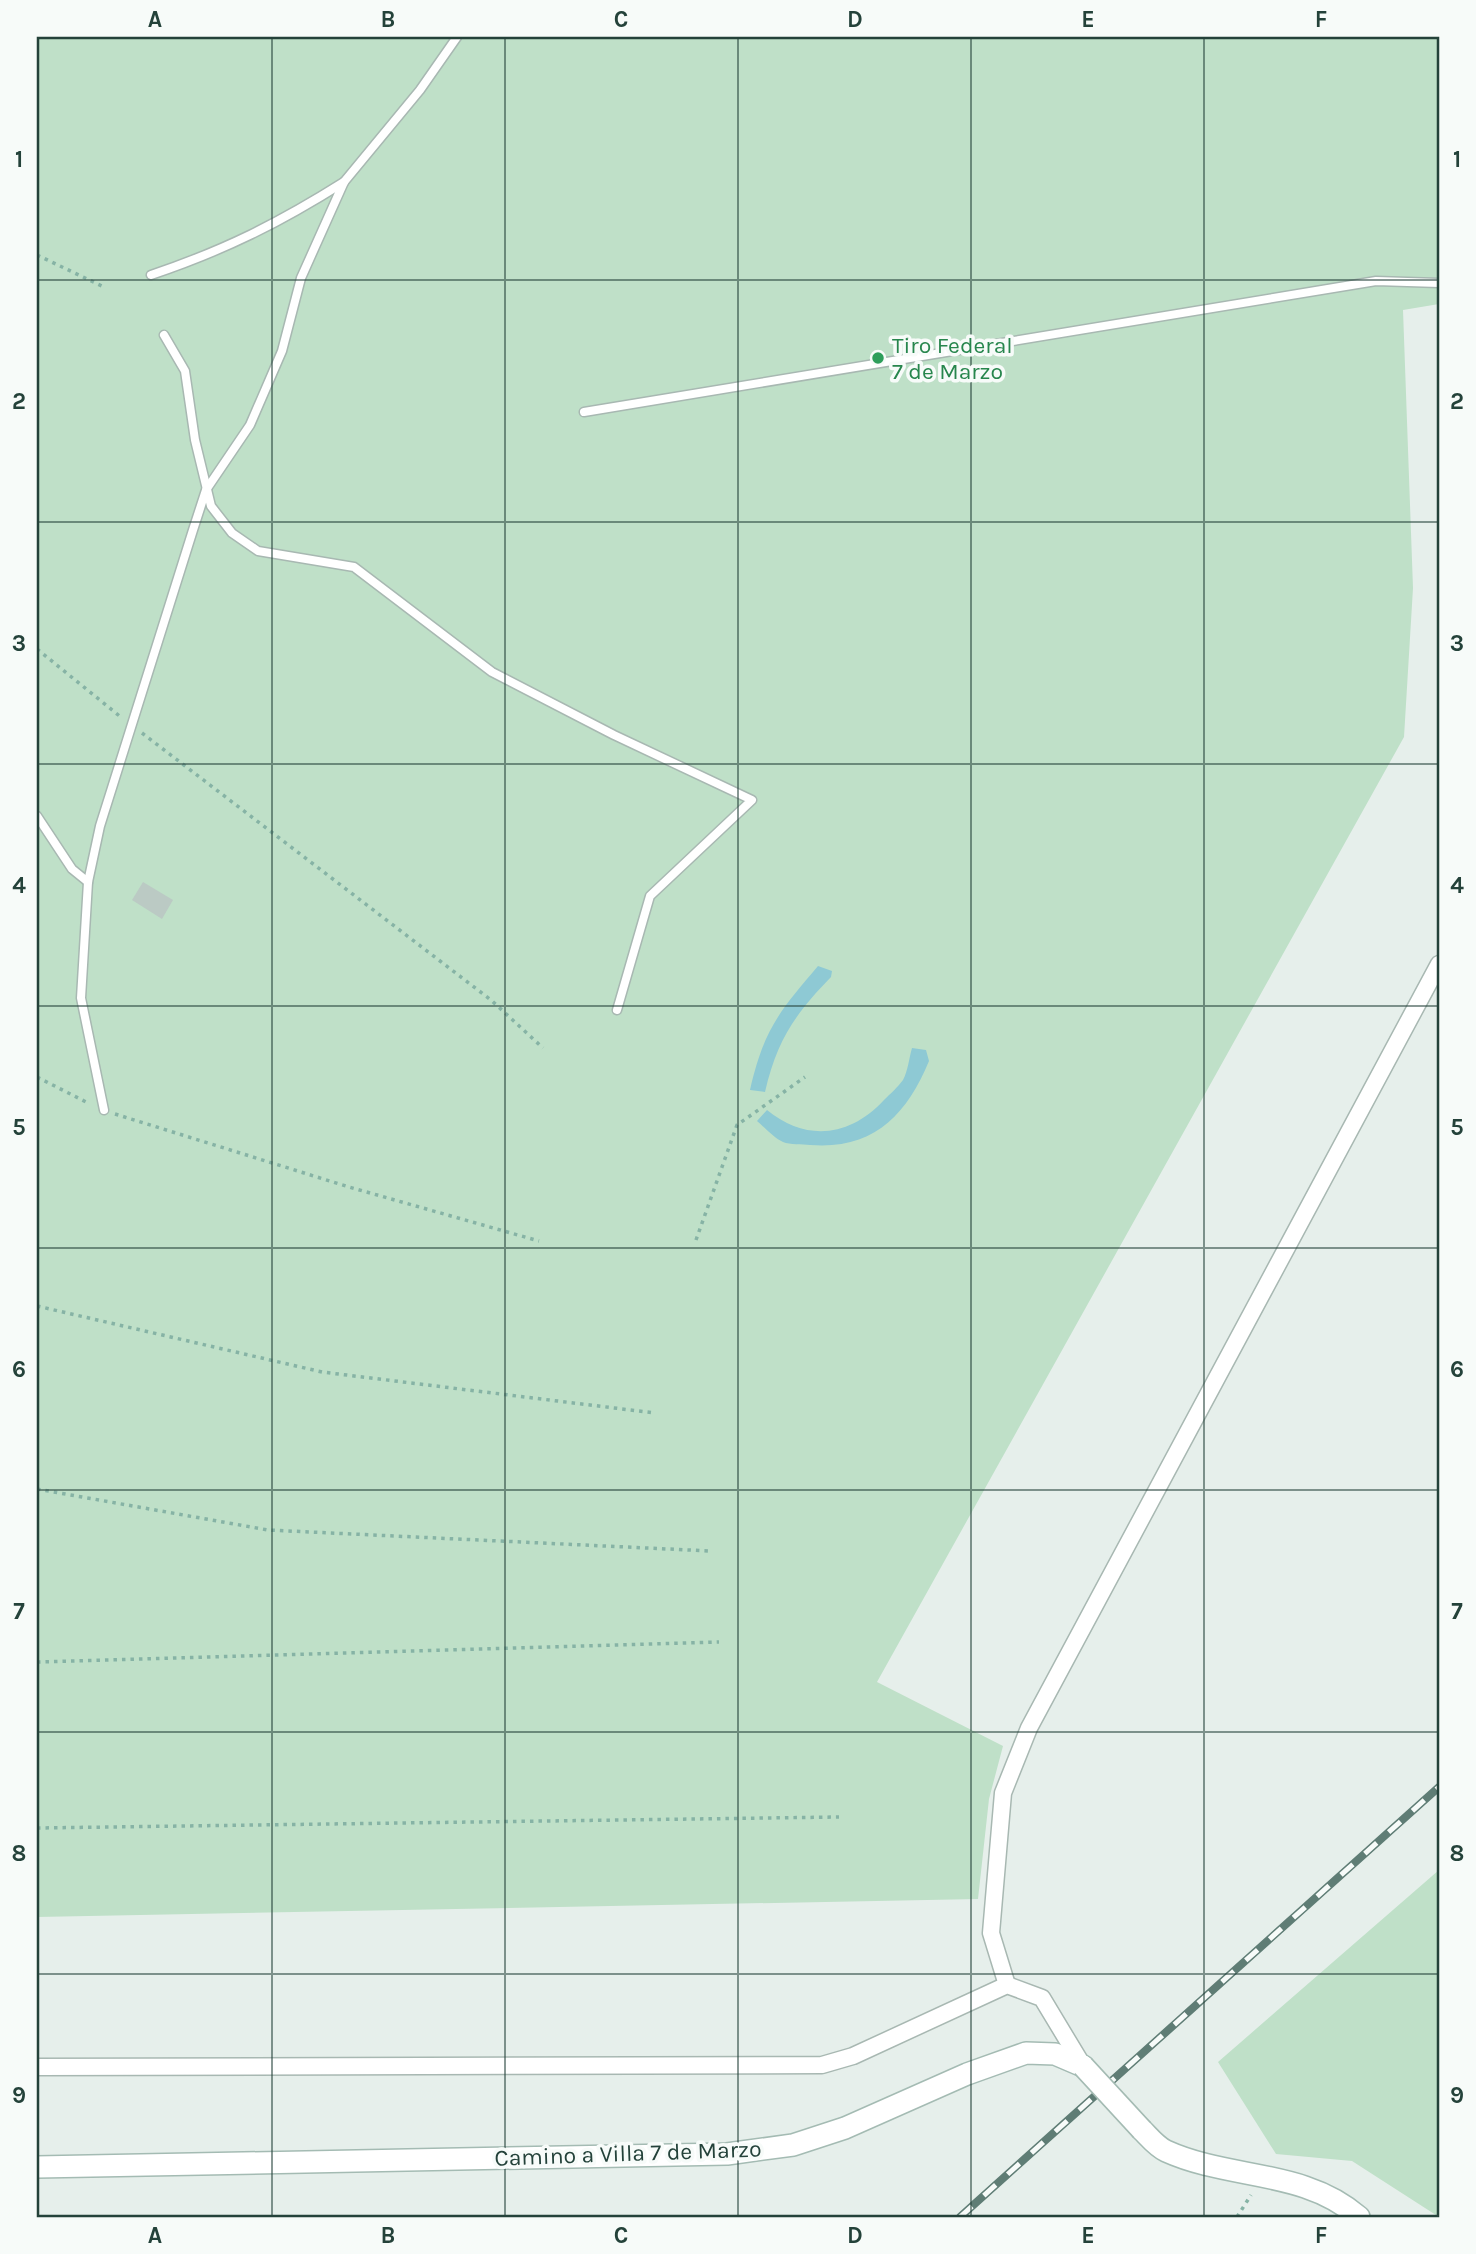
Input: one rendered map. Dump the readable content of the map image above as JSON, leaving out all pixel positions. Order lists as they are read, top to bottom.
{
  "streets": {
    "street": ["Camino a Villa 7 de Marzo"]
  },
  "places": ["Tiro Federal 7 de Marzo"],
  "grid": {
    "columns": [
      "A",
      "B",
      "C",
      "D",
      "E",
      "F"
    ],
    "rows": [
      "1",
      "2",
      "3",
      "4",
      "5",
      "6",
      "7",
      "8",
      "9"
    ]
  }
}
